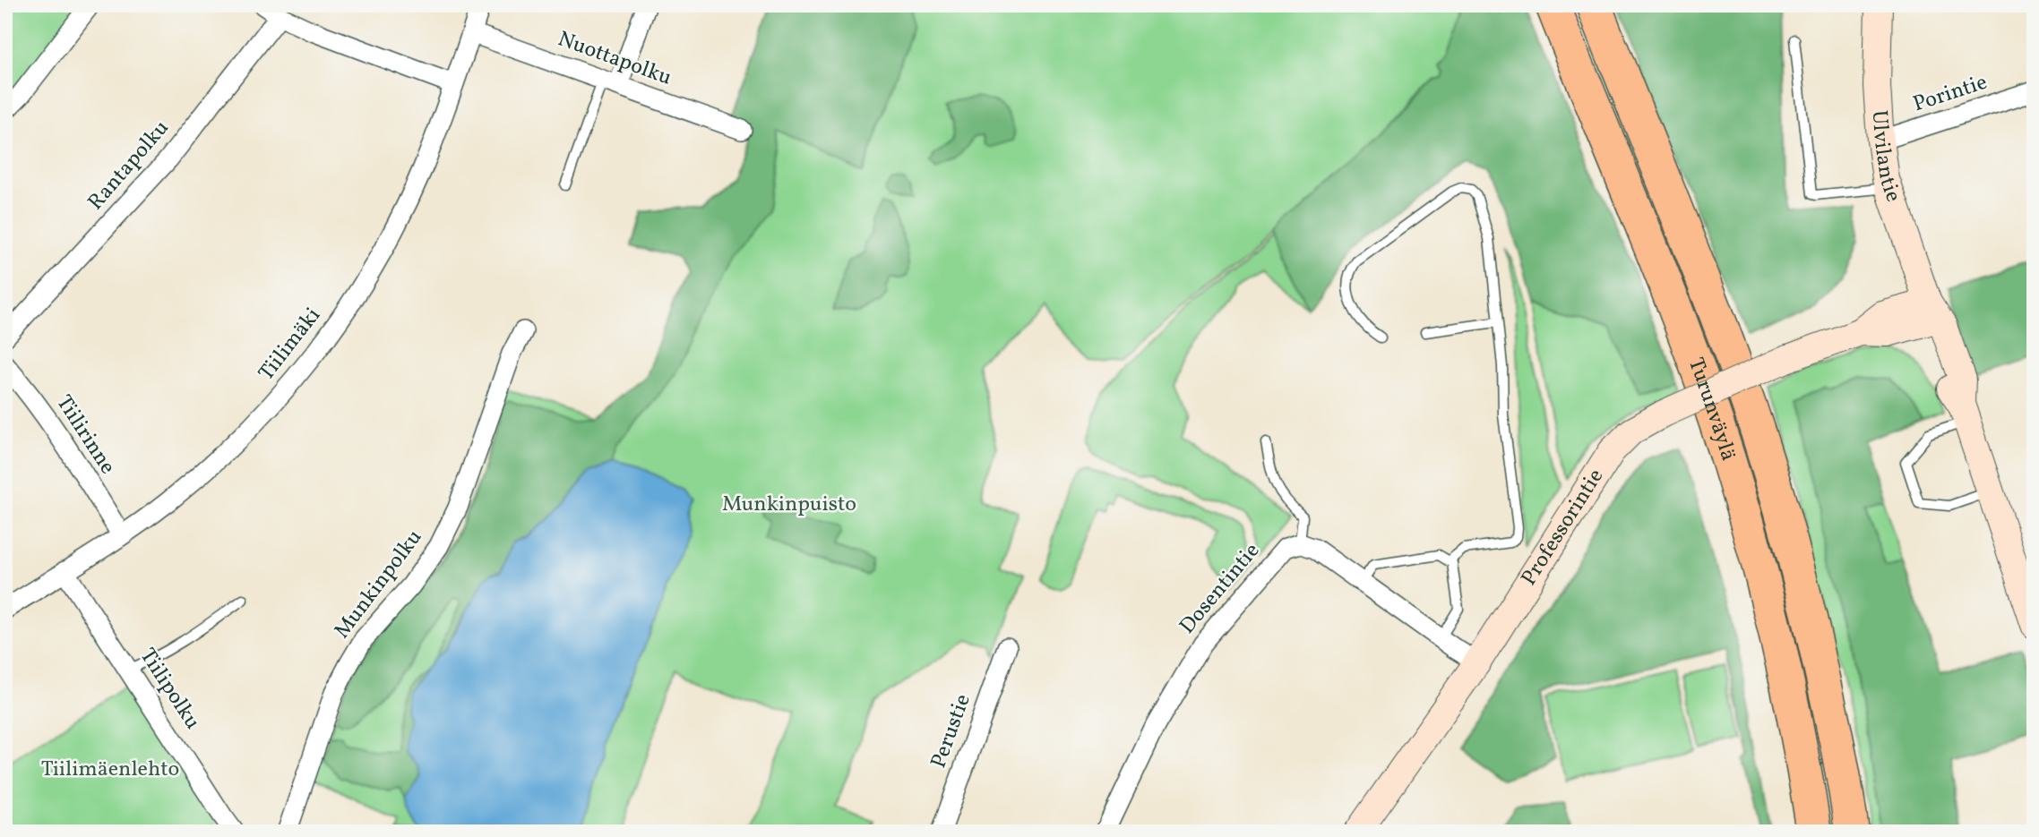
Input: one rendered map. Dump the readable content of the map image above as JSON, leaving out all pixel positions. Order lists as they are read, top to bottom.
{
  "streets": {
    "highway": ["Turunväylä"],
    "street": [
      "Nuottapolku",
      "Porintie",
      "Ulvilantie",
      "Rantapolku",
      "Tiilimäki",
      "Tiilirinne",
      "Professorintie",
      "Munkinpolku",
      "Dosentintie",
      "Tiilipolku",
      "Perustie"
    ]
  },
  "crossings": [
    ["Nuottapolku", "Tiilimäki"],
    ["Porintie", "Ulvilantie"],
    ["Ulvilantie", "Professorintie"],
    ["Tiilimäki", "Tiilirinne"],
    ["Tiilimäki", "Tiilipolku"]
  ],
  "parks": ["Munkinpuisto", "Tiilimäenlehto"]
}
